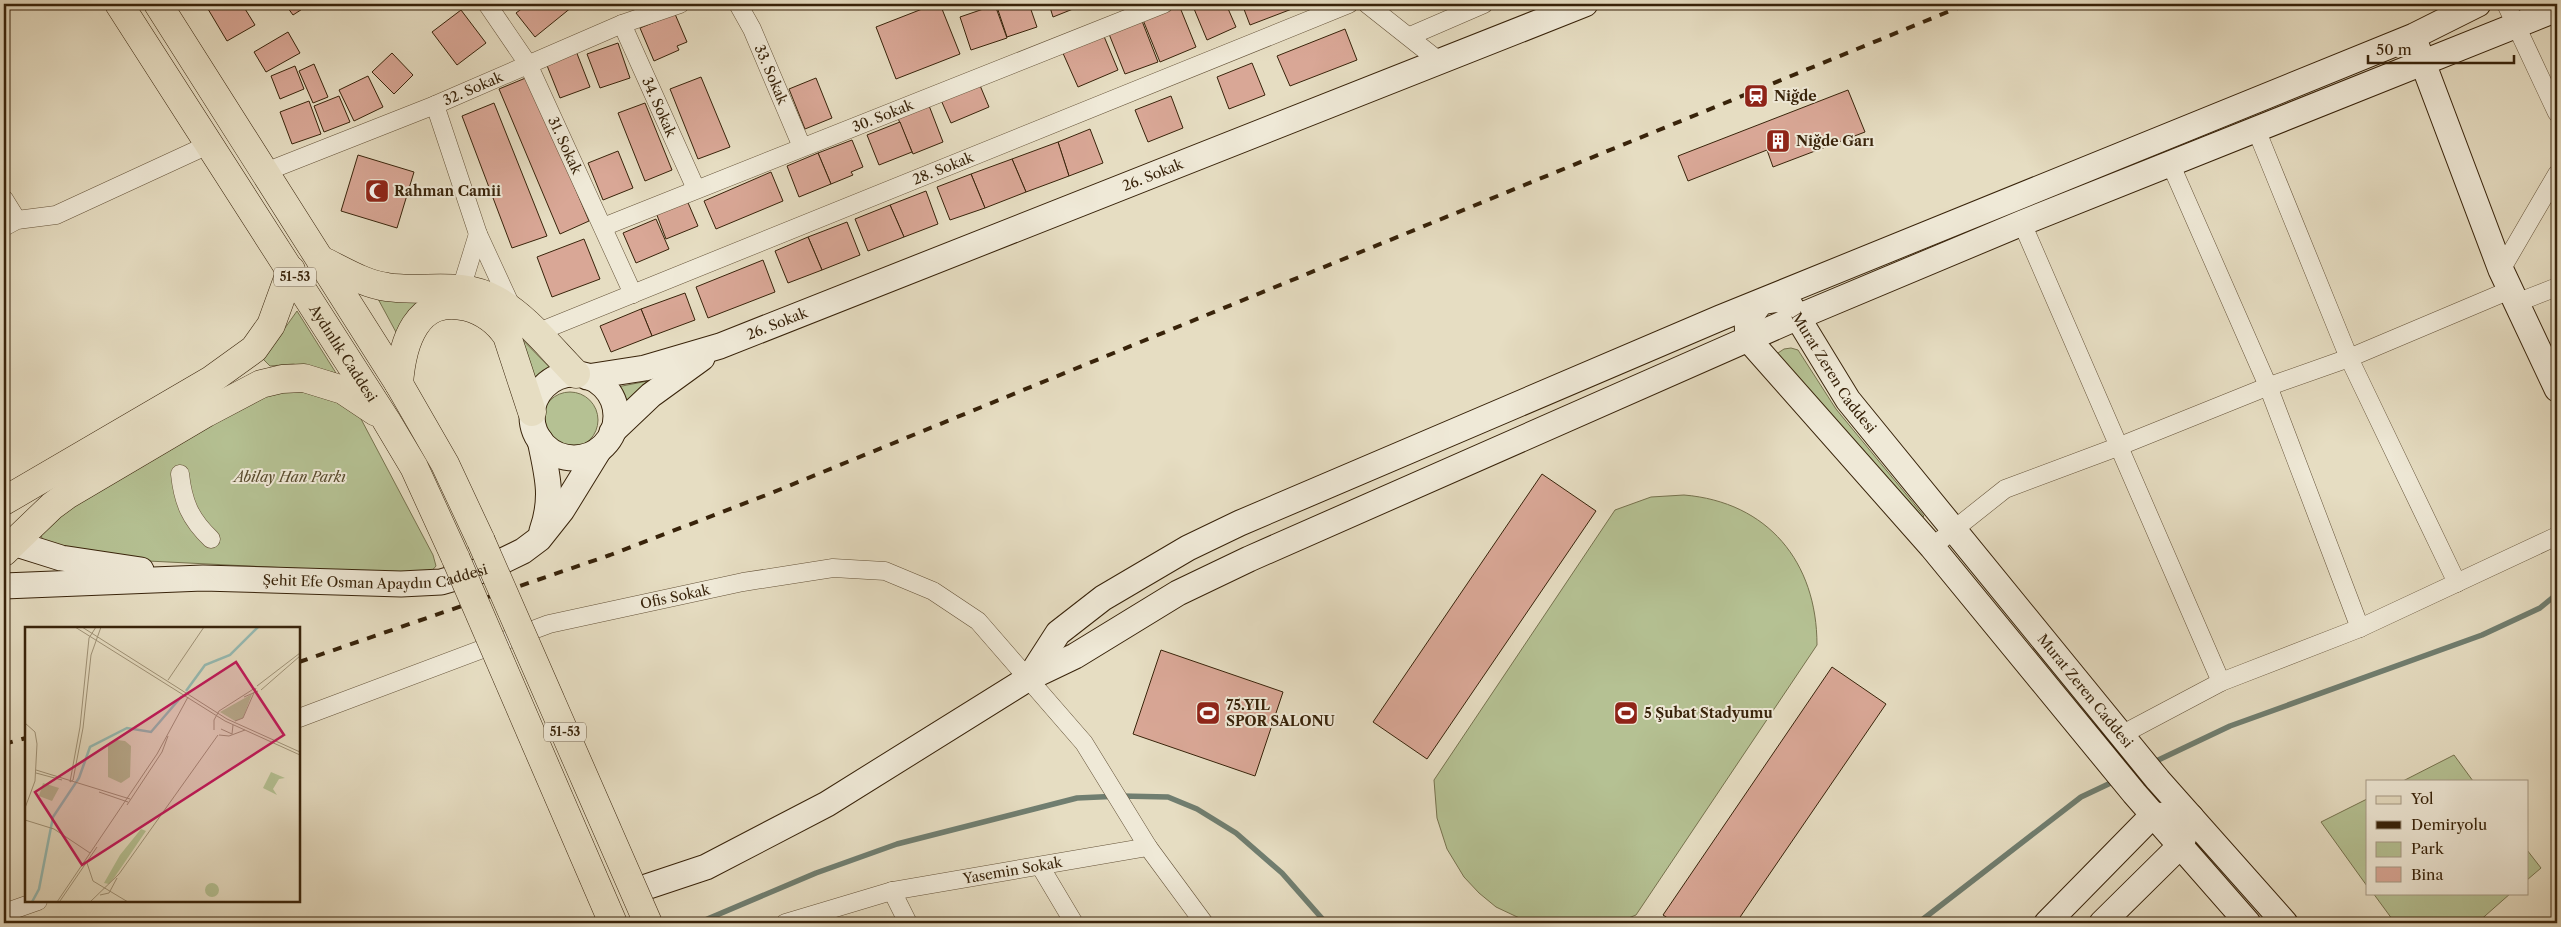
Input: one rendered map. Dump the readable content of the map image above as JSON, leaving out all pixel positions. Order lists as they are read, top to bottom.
{
  "streets": {
    "main road": [
      "26. Sokak",
      "51-53",
      "Aydınlık Caddesi",
      "Murat Zeren Caddesi",
      "Şehit Efe Osman Apaydın Caddesi"
    ],
    "street": [
      "33. Sokak",
      "32. Sokak",
      "34. Sokak",
      "30. Sokak",
      "31. Sokak",
      "28. Sokak",
      "Ofis Sokak",
      "Yasemin Sokak"
    ]
  },
  "crossings": [
    ["33. Sokak", "30. Sokak"],
    ["32. Sokak", "34. Sokak"],
    ["32. Sokak", "31. Sokak"],
    ["32. Sokak", "Aydınlık Caddesi"],
    ["34. Sokak", "30. Sokak"],
    ["30. Sokak", "31. Sokak"],
    ["31. Sokak", "28. Sokak"],
    ["26. Sokak", "Şehit Efe Osman Apaydın Caddesi"],
    ["51-53", "Aydınlık Caddesi"],
    ["Ofis Sokak", "Yasemin Sokak"]
  ],
  "parks": ["Abilay Han Parkı"],
  "places": {
    "station": ["Niğde"],
    "building": ["Niğde Garı"],
    "mosque": ["Rahman Camii"],
    "sports": ["75.YIL SPOR SALONU", "5 Şubat Stadyumu"]
  },
  "legend": [
    "Yol",
    "Demiryolu",
    "Park",
    "Bina"
  ],
  "scale_bar": "50 m"
}
